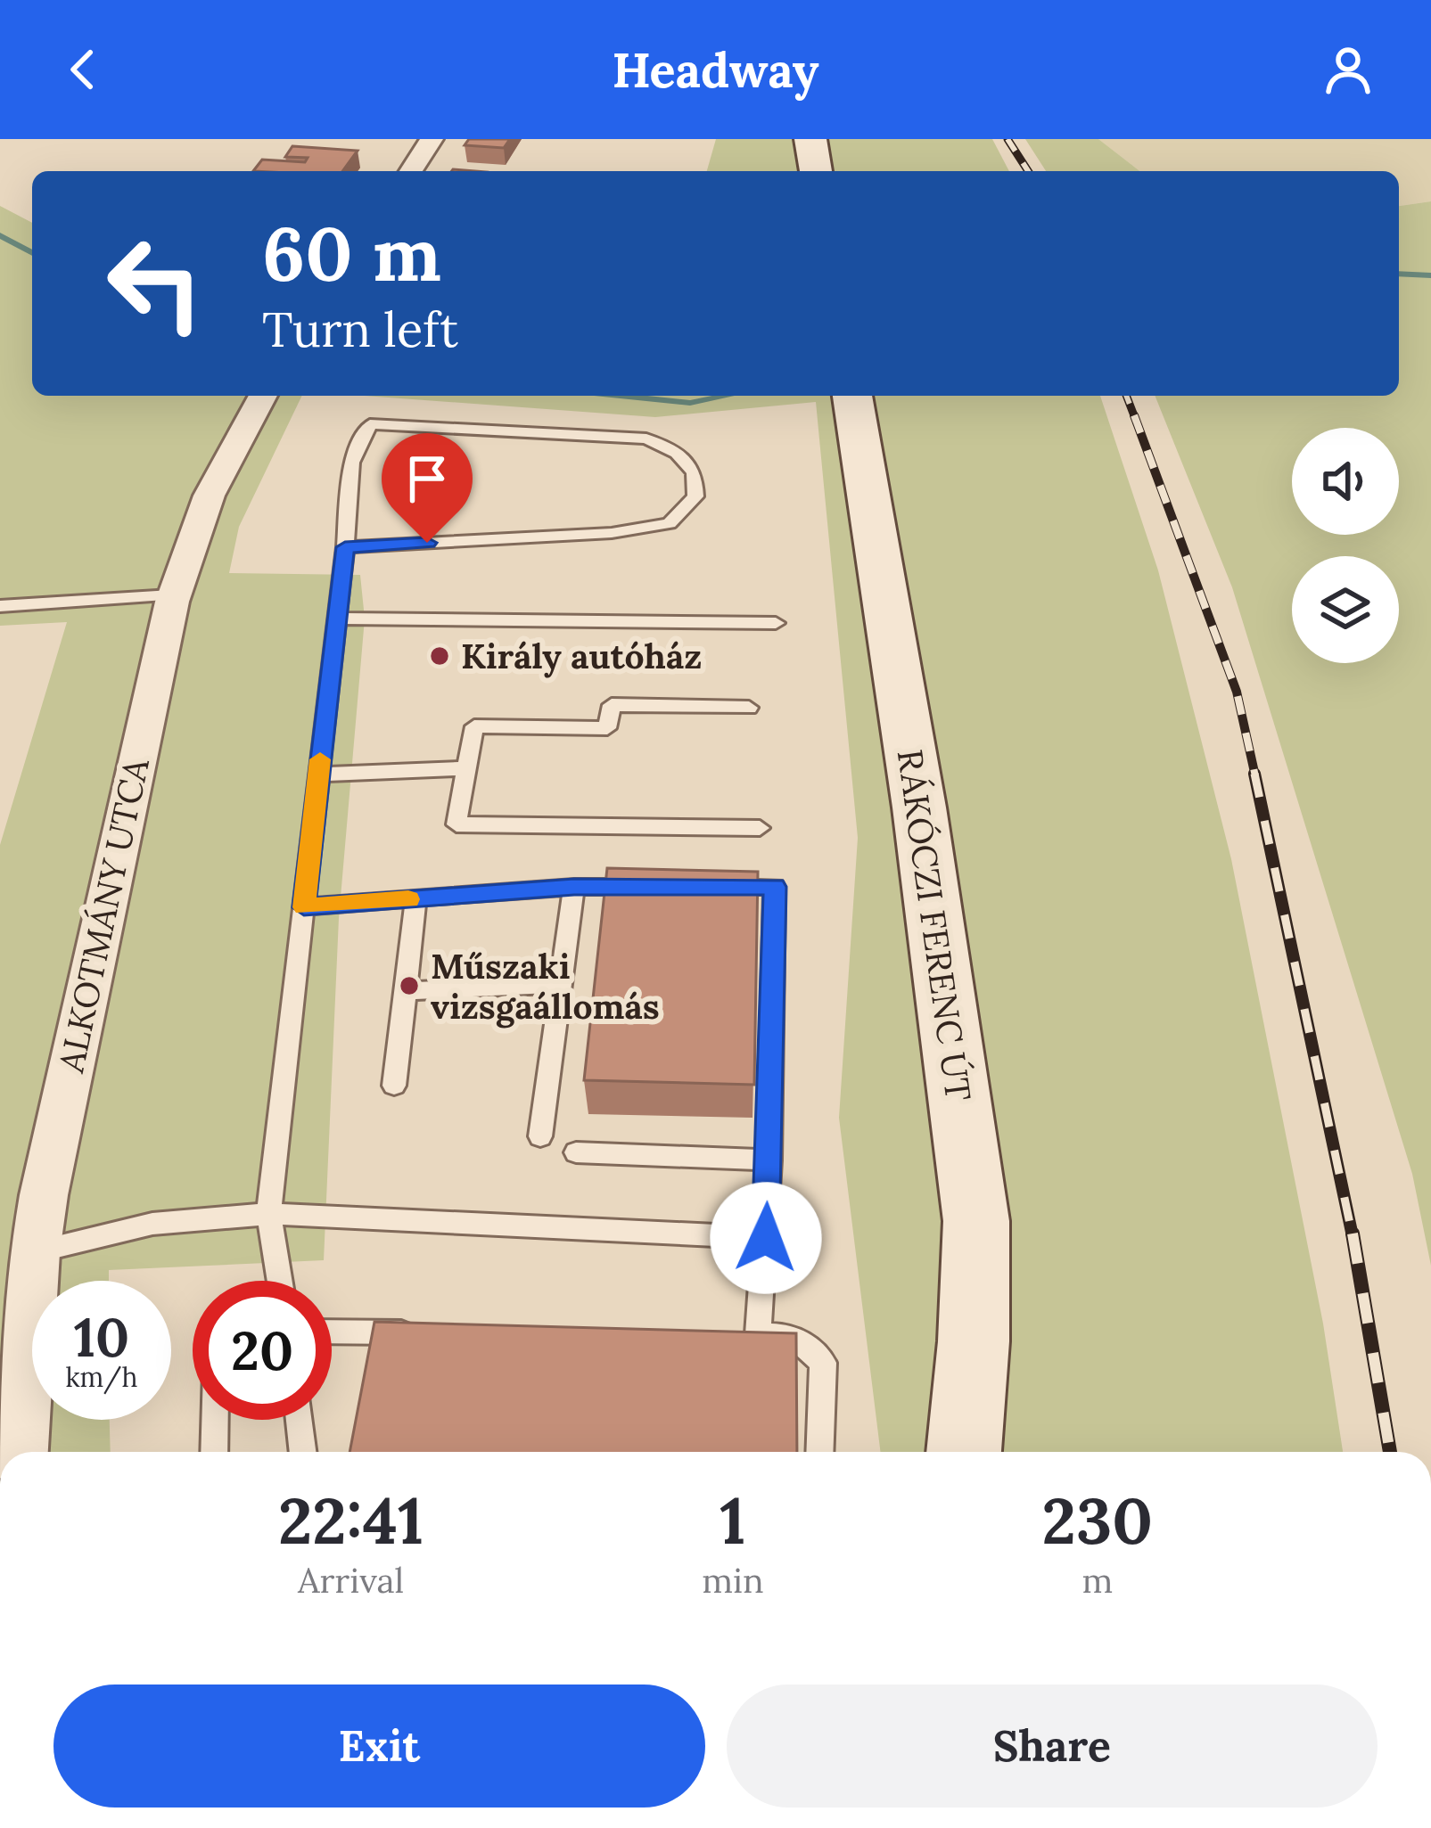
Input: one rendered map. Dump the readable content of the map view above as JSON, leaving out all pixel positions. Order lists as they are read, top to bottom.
{
  "streets": {
    "main road": ["RÁKÓCZI FERENC ÚT"],
    "street": ["ALKOTMÁNY UTCA"]
  },
  "places": ["Király autóház", "Műszaki vizsgaállomás"],
  "page": {
    "header": "Headway",
    "turn": ["60 m", "Turn left"],
    "speed": "10 km/h",
    "limit": "20",
    "eta": [
      "22:41",
      "Arrival",
      "1",
      "min",
      "230",
      "m"
    ],
    "buttons": ["Exit", "Share"]
  }
}
